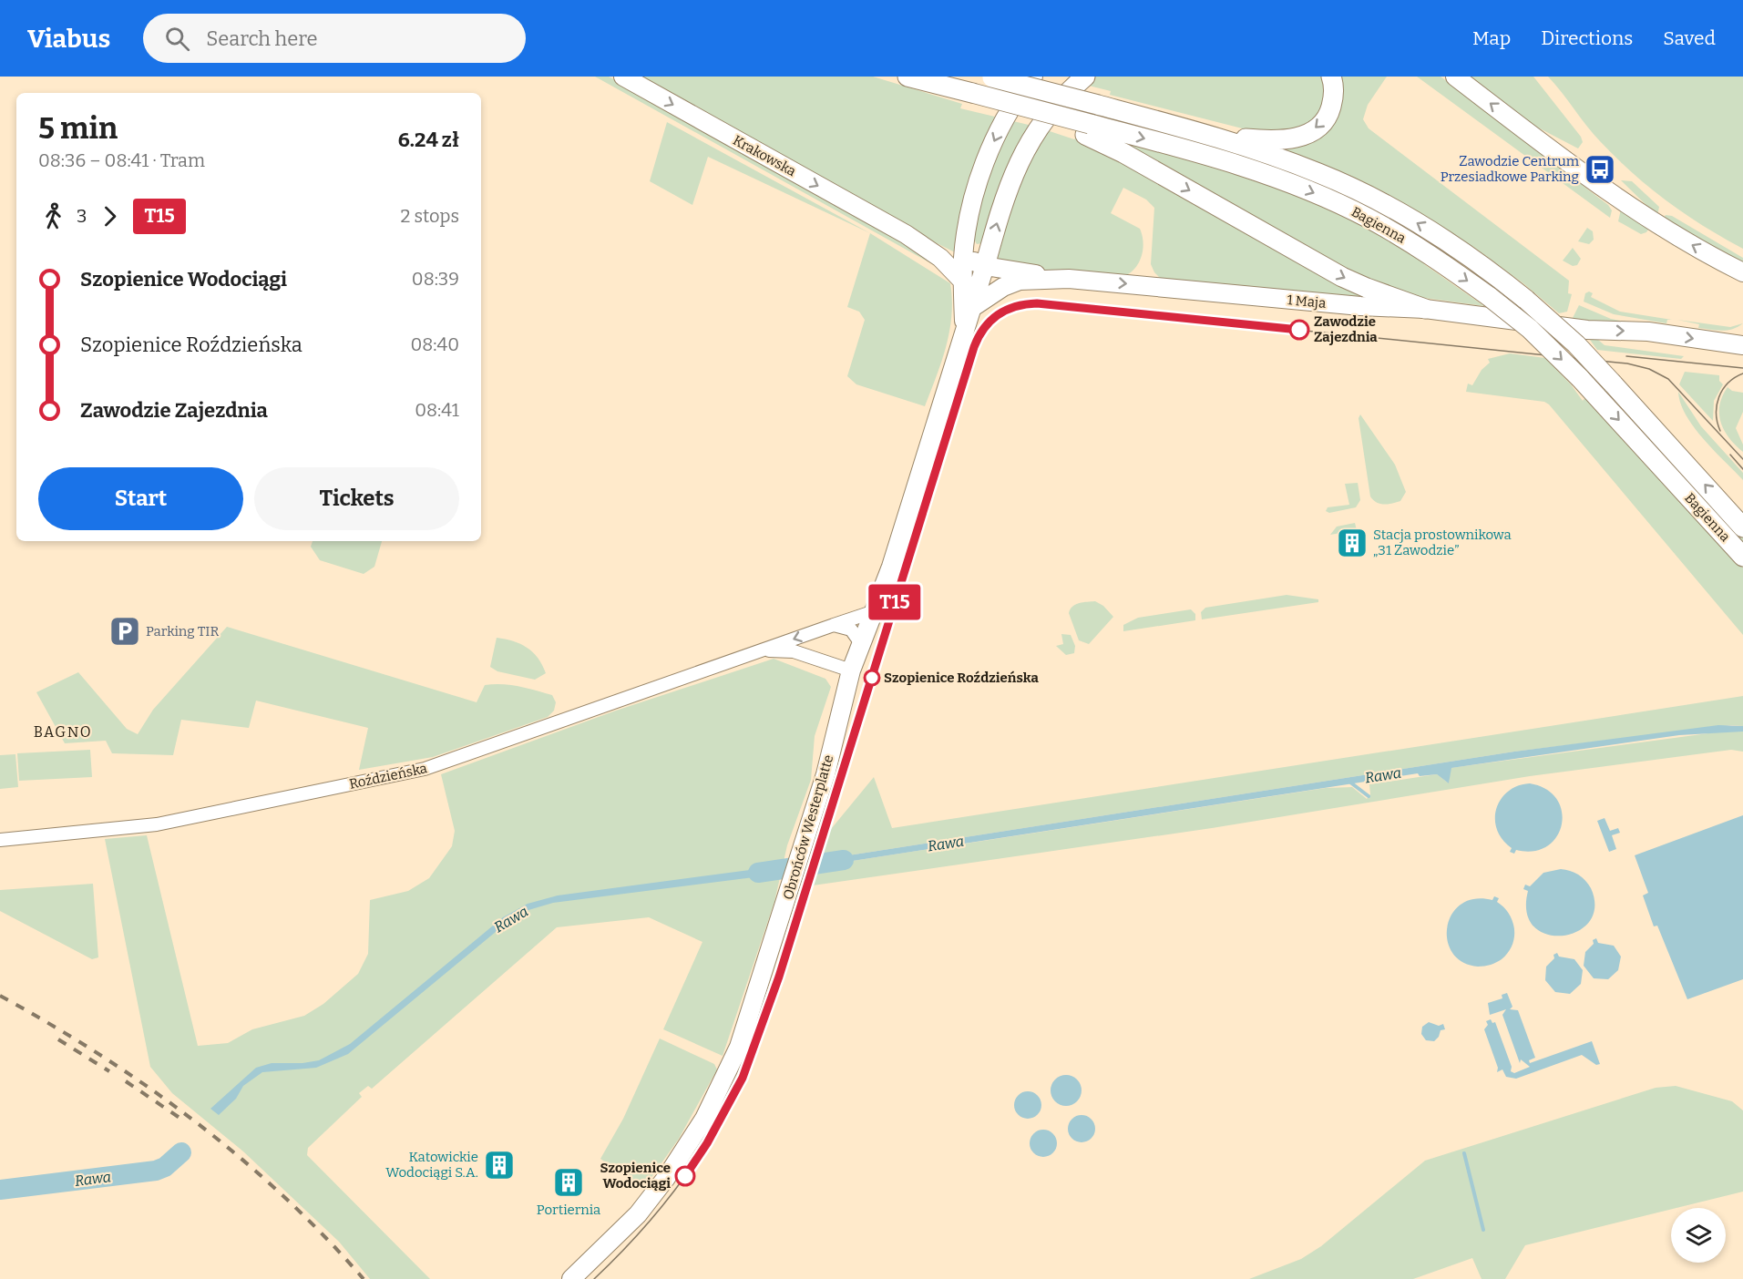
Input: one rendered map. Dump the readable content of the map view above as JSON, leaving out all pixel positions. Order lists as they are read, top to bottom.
{
  "streets": {
    "main road": ["Bagienna"],
    "street": [
      "Krakowska",
      "1 Maja",
      "Roździeńska",
      "Obrońców Westerplatte"
    ]
  },
  "crossings": [
    ["Krakowska", "1 Maja"],
    ["Krakowska", "Obrońców Westerplatte"],
    ["1 Maja", "Obrońców Westerplatte"],
    ["Roździeńska", "Obrońców Westerplatte"]
  ],
  "one_way": ["Krakowska", "1 Maja"],
  "districts": ["BAGNO"],
  "water": ["Rawa"],
  "places": {
    "bus stop": ["Zawodzie Centrum Przesiadkowe Parking"],
    "other": ["Zawodzie Zajezdnia", "Szopienice Roździeńska", "Szopienice Wodociągi"],
    "building": ["Stacja prostownikowa „31 Zawodzie”", "Katowickie Wodociągi S.A.", "Portiernia"],
    "parking": ["Parking TIR"]
  },
  "lines": ["tram line T15"],
  "page": {
    "header": "Viabus",
    "search": "Search here",
    "nav": ["Map", "Directions", "Saved"],
    "on_map": "T15",
    "heading": ["5 min", "08:36 – 08:41 · Tram", "6.24 zł"],
    "legs": ["3", "T15", "2 stops"],
    "list": [
      {
        "name": "Szopienice Wodociągi",
        "value": "08:39"
      },
      {
        "name": "Szopienice Roździeńska",
        "value": "08:40"
      },
      {
        "name": "Zawodzie Zajezdnia",
        "value": "08:41"
      }
    ],
    "buttons": ["Start", "Tickets"]
  }
}
